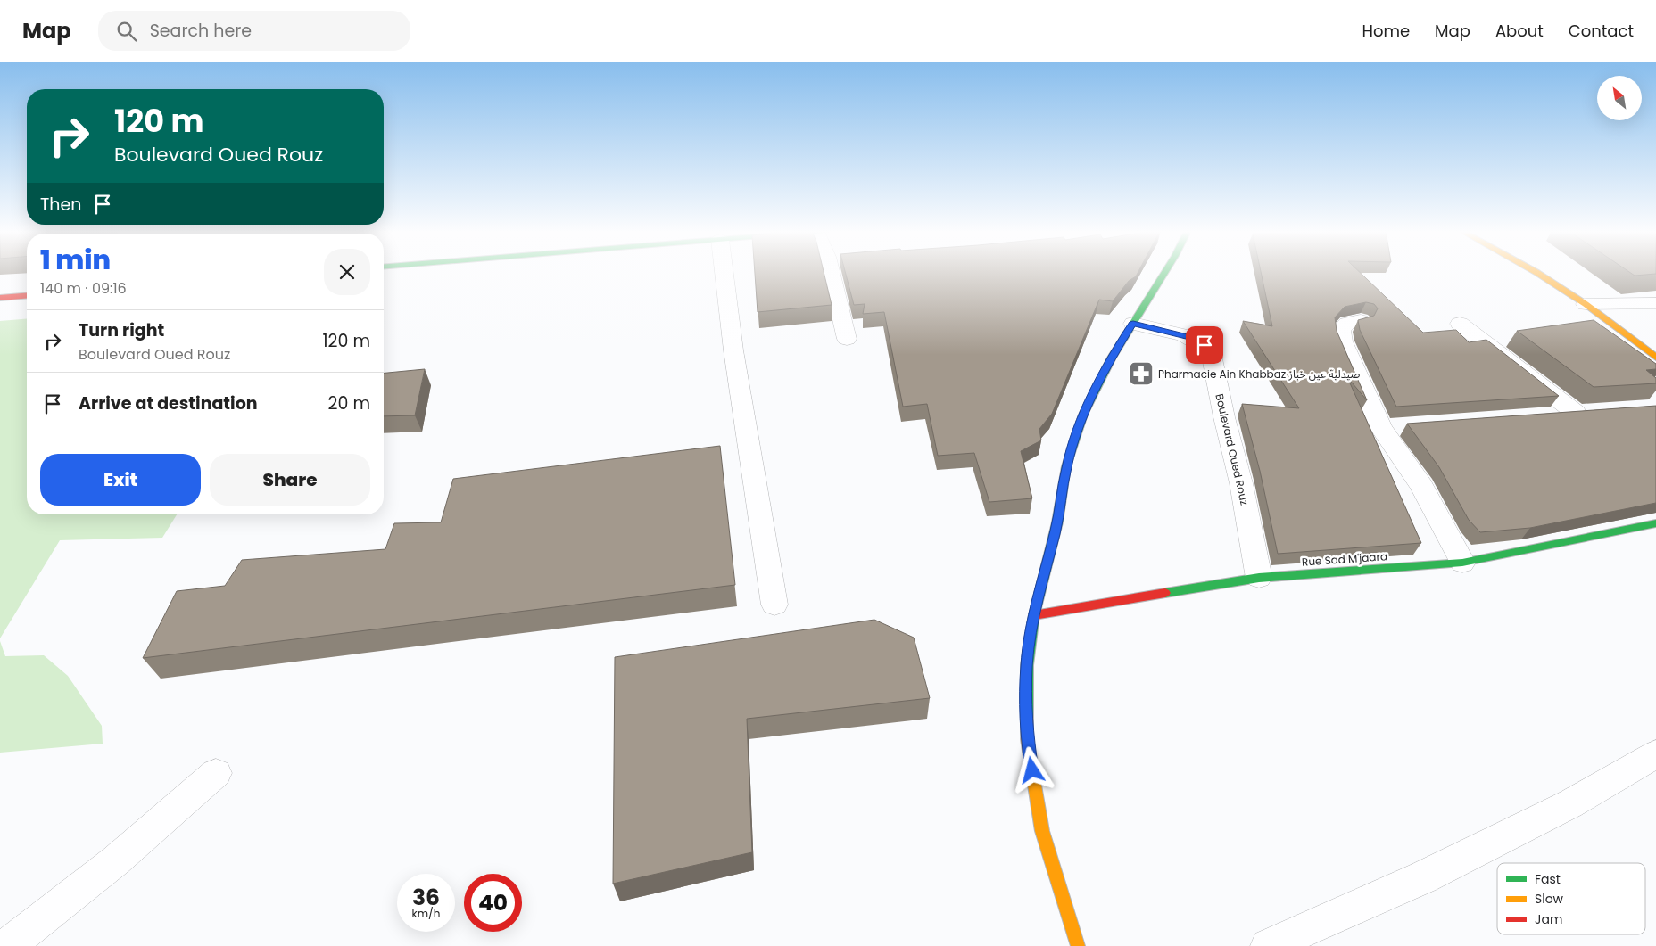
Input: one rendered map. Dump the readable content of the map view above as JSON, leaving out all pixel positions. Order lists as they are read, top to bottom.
{
  "streets": {
    "street": ["Boulevard Oued Rouz", "Rue Sad M'jaara"]
  },
  "crossings": [
    ["Boulevard Oued Rouz", "Rue Sad M'jaara"]
  ],
  "places": {
    "pharmacy": ["Pharmacie Ain Khabbaz صيدلية عين خباز"]
  },
  "legend": ["Fast", "Slow", "Jam"],
  "north": "top left",
  "page": {
    "header": "Map",
    "search": "Search here",
    "nav": [
      "Home",
      "Map",
      "About",
      "Contact"
    ],
    "turn": ["120 m", "Boulevard Oued Rouz"],
    "then": "Then",
    "heading": ["1 min", "140 m · 09:16"],
    "list": [
      {
        "name": "Turn right",
        "note": "Boulevard Oued Rouz",
        "value": "120 m"
      },
      {
        "name": "Arrive at destination",
        "value": "20 m"
      }
    ],
    "buttons": ["Exit", "Share"],
    "speed": "36 km/h",
    "limit": "40"
  }
}
